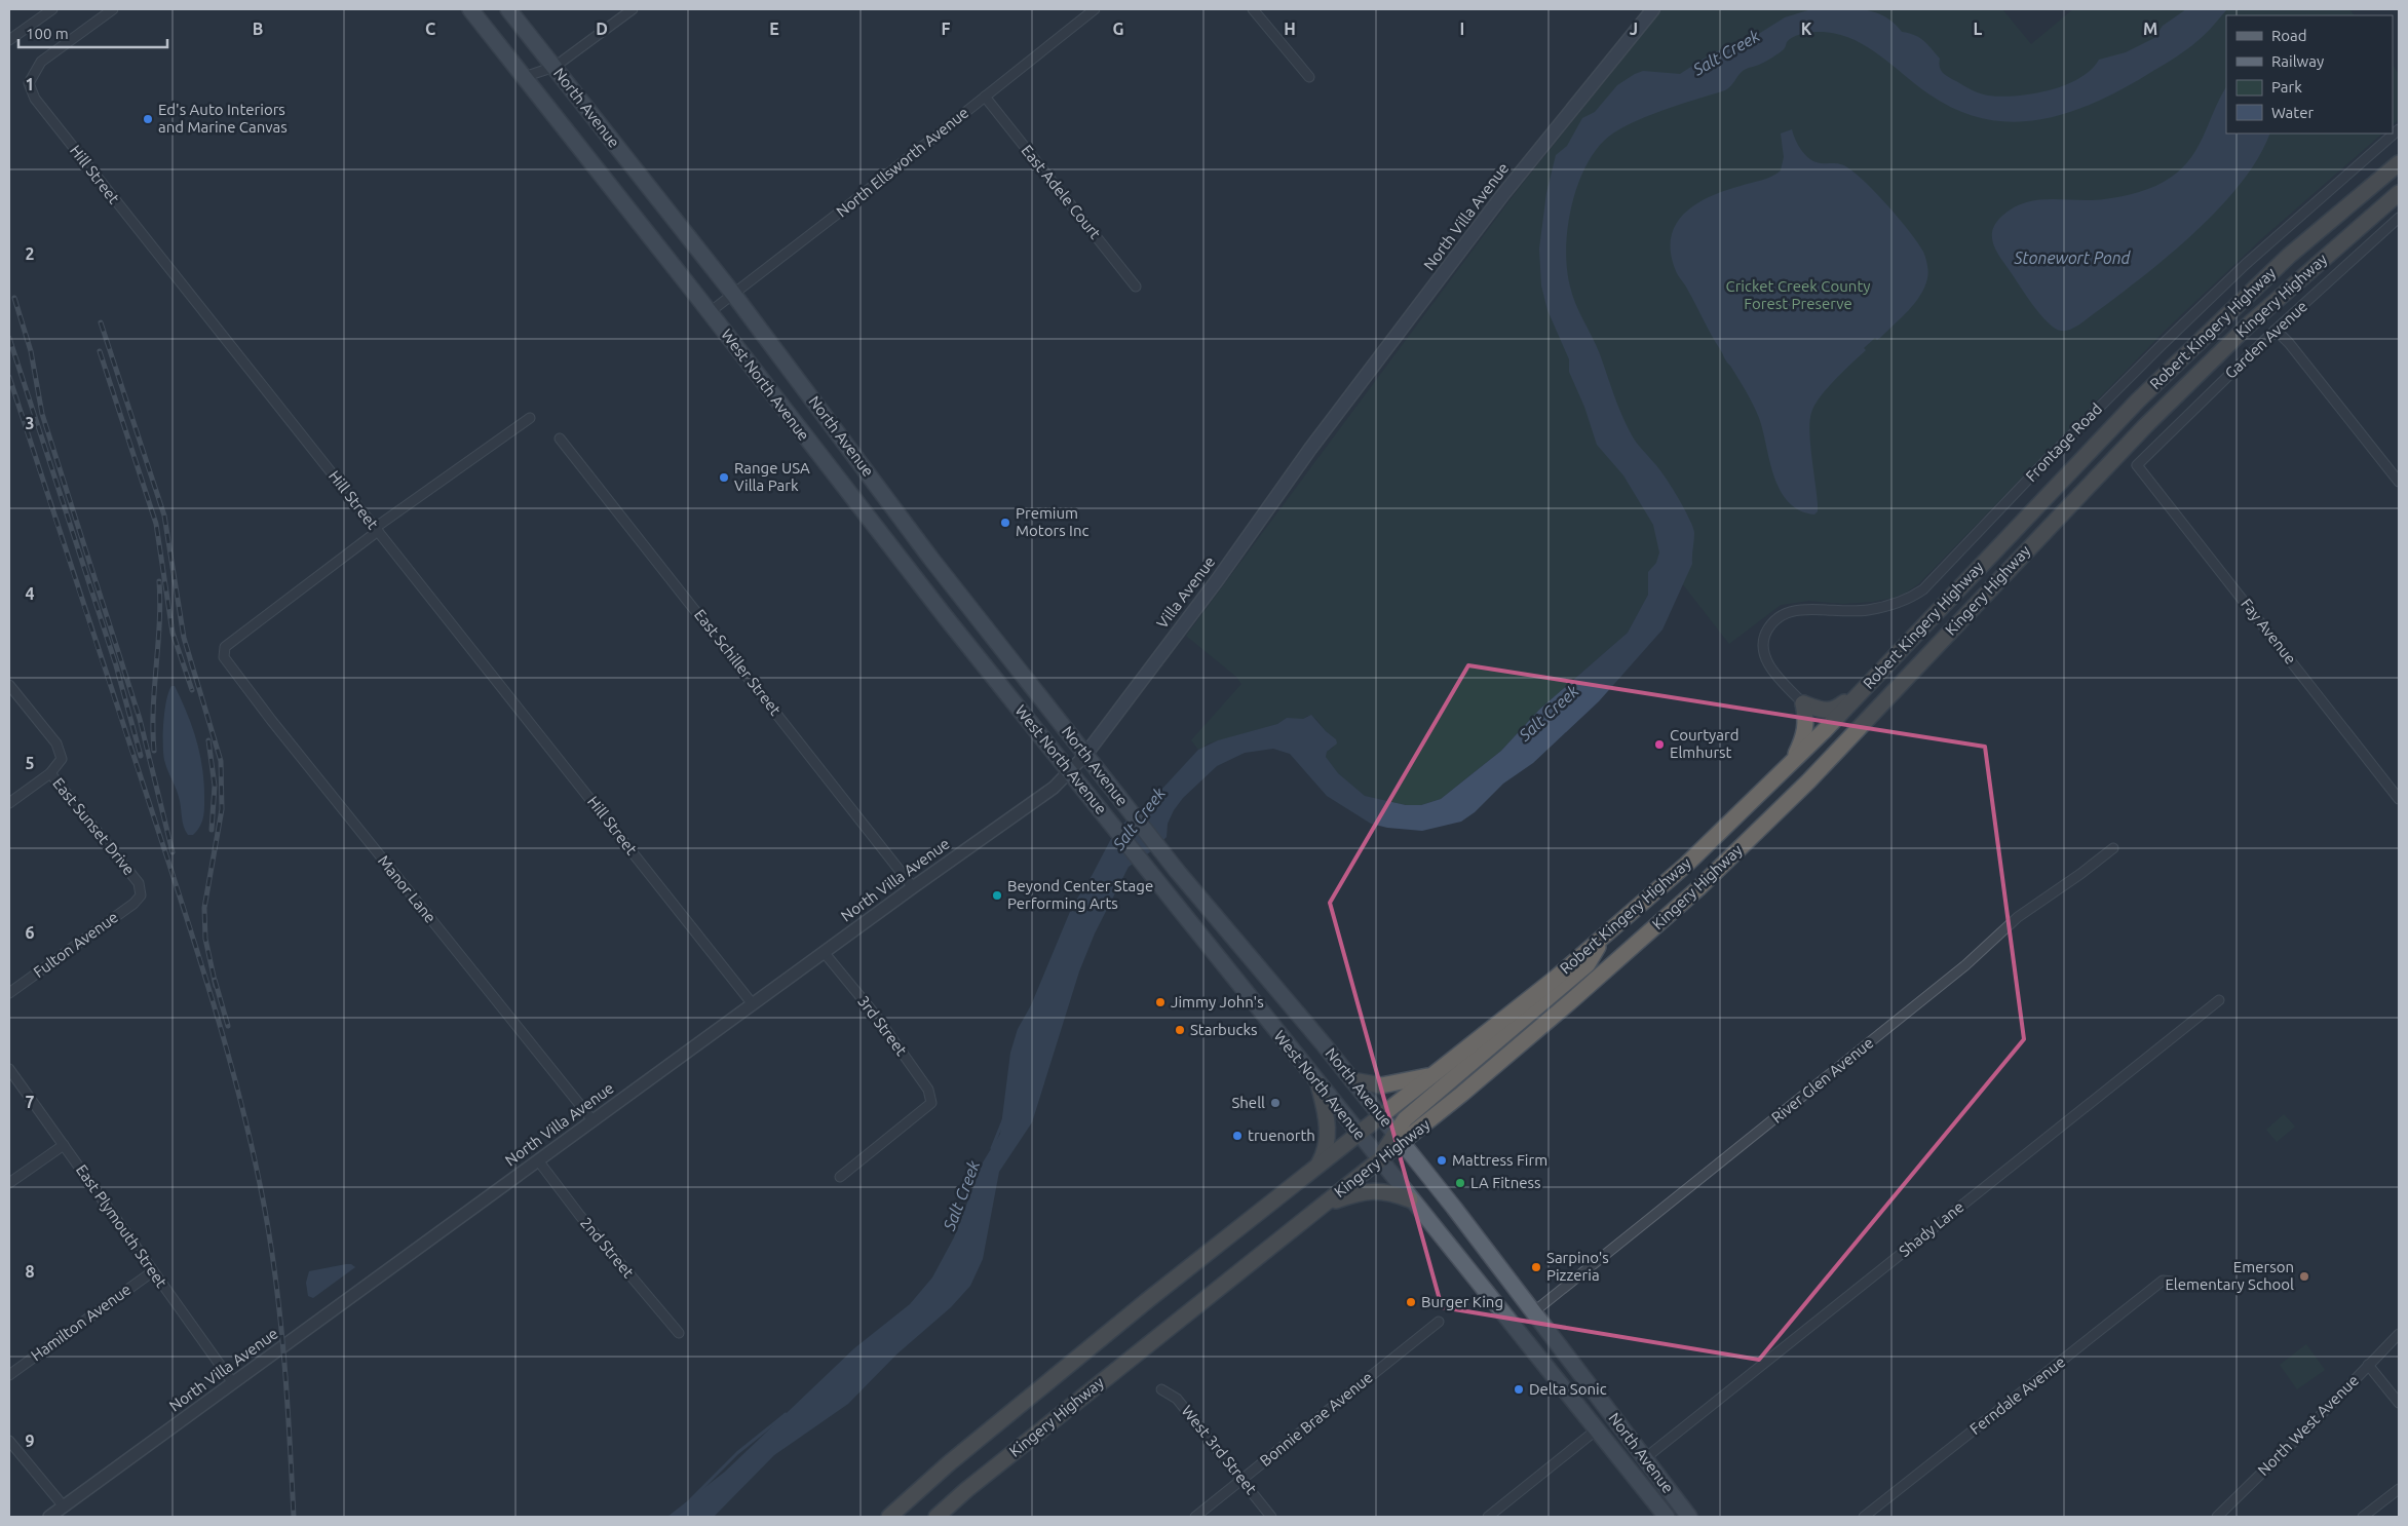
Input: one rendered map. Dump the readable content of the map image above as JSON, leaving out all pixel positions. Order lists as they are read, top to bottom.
{
  "streets": {
    "highway": ["Kingery Highway", "Robert Kingery Highway"],
    "main road": [
      "North Avenue",
      "North Villa Avenue",
      "West North Avenue",
      "Villa Avenue"
    ],
    "street": [
      "North Ellsworth Avenue",
      "Hill Street",
      "East Adele Court",
      "Garden Avenue",
      "Frontage Road",
      "Fay Avenue",
      "East Schiller Street",
      "East Sunset Drive",
      "Manor Lane",
      "Fulton Avenue",
      "3rd Street",
      "River Glen Avenue",
      "East Plymouth Street",
      "Shady Lane",
      "2nd Street",
      "Hamilton Avenue",
      "Ferndale Avenue",
      "Bonnie Brae Avenue",
      "North West Avenue",
      "West 3rd Street"
    ]
  },
  "crossings": [
    ["North Avenue", "North Ellsworth Avenue"],
    ["North Avenue", "North Villa Avenue"],
    ["North Avenue", "Kingery Highway"],
    ["North Avenue", "West North Avenue"],
    ["North Avenue", "Villa Avenue"],
    ["North Avenue", "River Glen Avenue"],
    ["North Avenue", "Shady Lane"],
    ["North Ellsworth Avenue", "East Adele Court"],
    ["North Ellsworth Avenue", "West North Avenue"],
    ["Hill Street", "North Villa Avenue"],
    ["Hill Street", "Manor Lane"],
    ["North Villa Avenue", "West North Avenue"],
    ["North Villa Avenue", "Villa Avenue"],
    ["North Villa Avenue", "East Schiller Street"],
    ["North Villa Avenue", "Manor Lane"],
    ["North Villa Avenue", "3rd Street"],
    ["North Villa Avenue", "East Plymouth Street"],
    ["North Villa Avenue", "2nd Street"],
    ["Kingery Highway", "Robert Kingery Highway"],
    ["Kingery Highway", "West North Avenue"],
    ["Garden Avenue", "Fay Avenue"],
    ["East Sunset Drive", "Fulton Avenue"],
    ["East Plymouth Street", "Hamilton Avenue"],
    ["Bonnie Brae Avenue", "West 3rd Street"]
  ],
  "water": ["Salt Creek", "Stonewort Pond"],
  "parks": ["Cricket Creek County Forest Preserve"],
  "places": [
    "Ed's Auto Interiors and Marine Canvas",
    "Range USA Villa Park",
    "Premium Motors Inc",
    "Courtyard Elmhurst",
    "Beyond Center Stage Performing Arts",
    "Jimmy John's",
    "Starbucks",
    "Shell",
    "truenorth",
    "Mattress Firm",
    "LA Fitness",
    "Sarpino's Pizzeria",
    "Emerson Elementary School",
    "Burger King",
    "Delta Sonic"
  ],
  "legend": [
    "Road",
    "Railway",
    "Park",
    "Water"
  ],
  "scale_bar": "100 m",
  "grid": {
    "columns": [
      "B",
      "C",
      "D",
      "E",
      "F",
      "G",
      "H",
      "I",
      "J",
      "K",
      "L",
      "M"
    ],
    "rows": [
      "1",
      "2",
      "3",
      "4",
      "5",
      "6",
      "7",
      "8",
      "9"
    ]
  }
}
